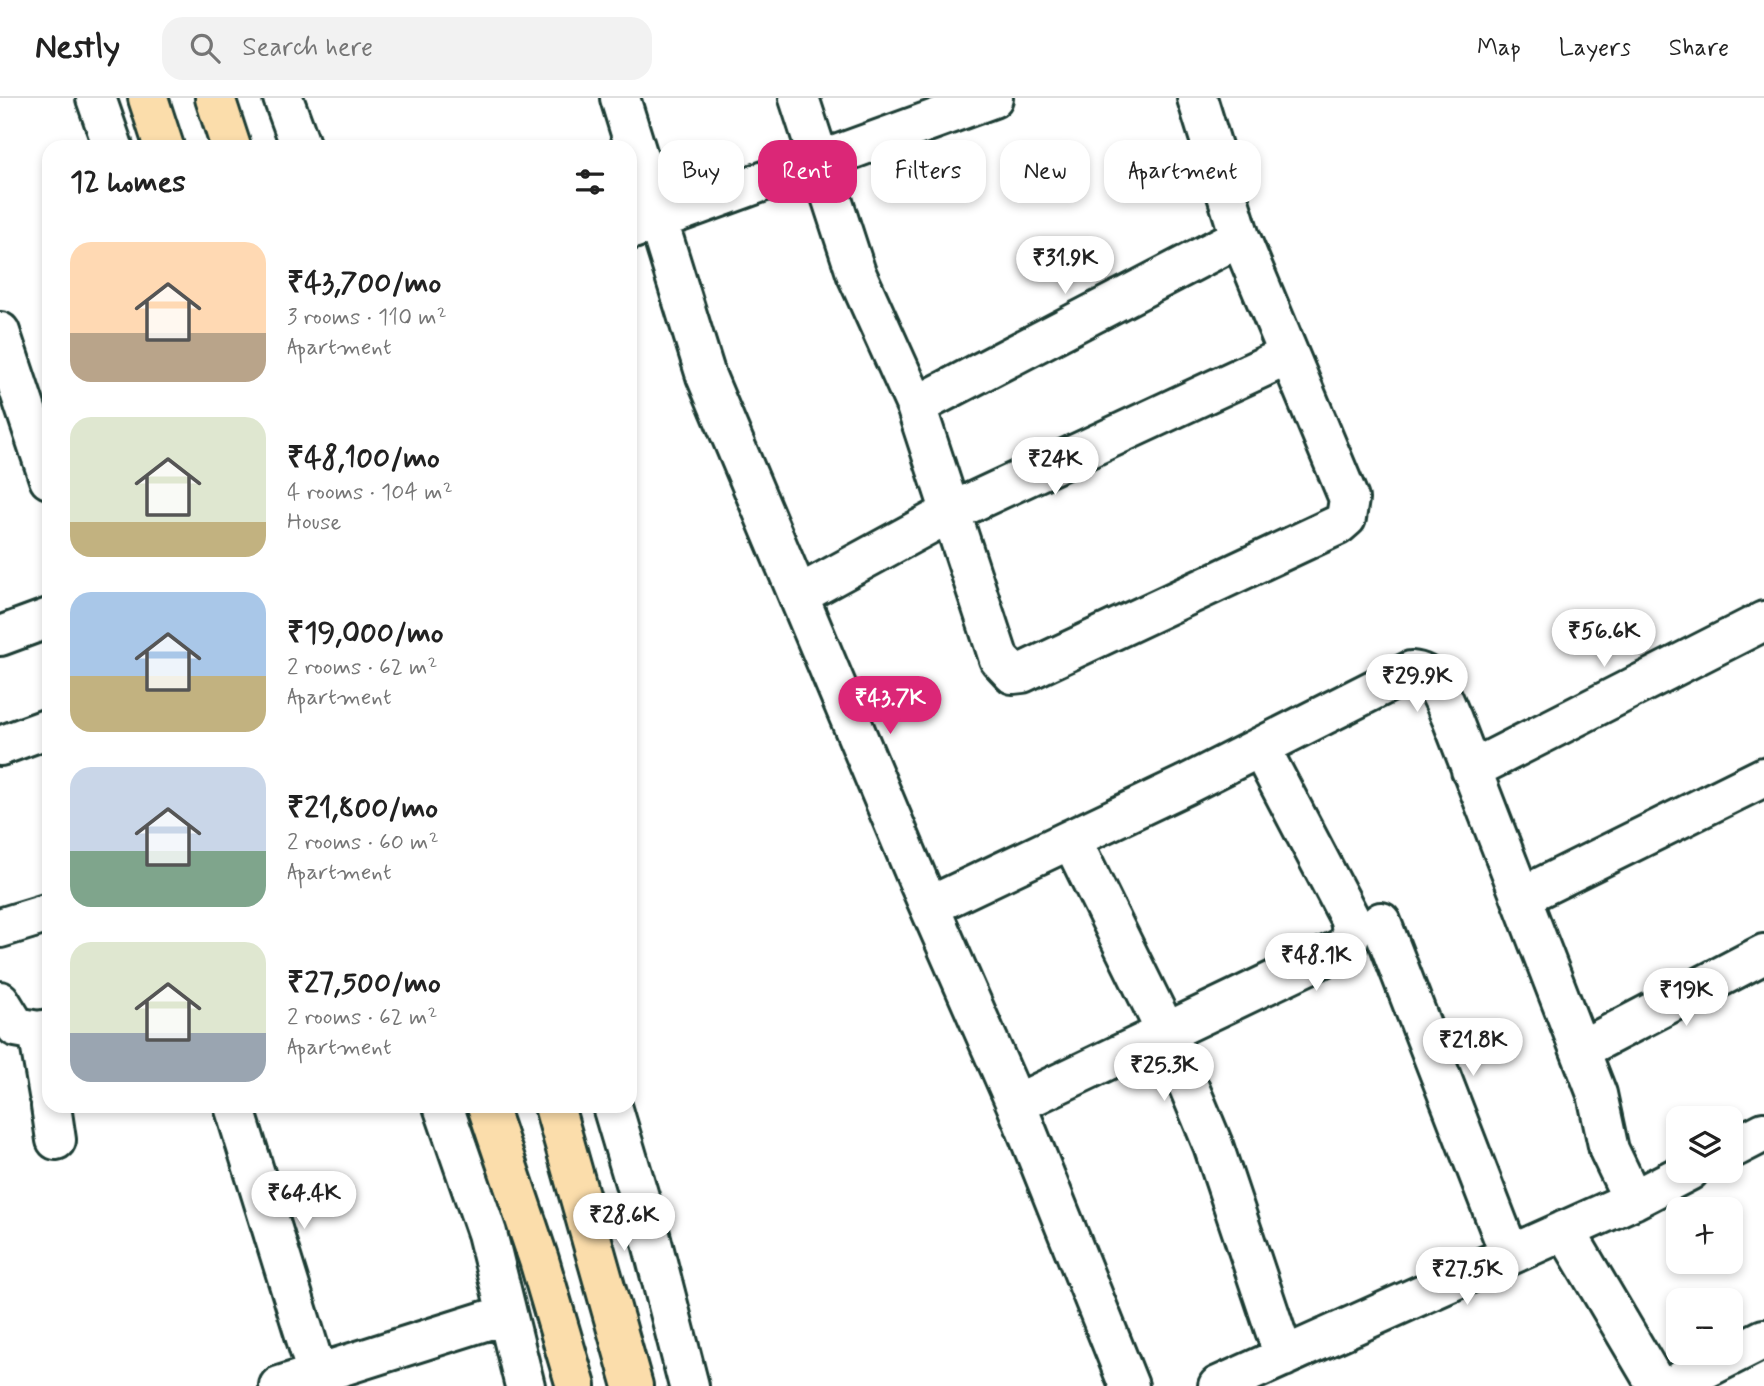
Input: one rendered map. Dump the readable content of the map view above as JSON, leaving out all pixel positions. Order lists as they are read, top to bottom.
{
  "page": {
    "header": "Nestly",
    "search": "Search here",
    "nav": ["Map", "Layers", "Share"],
    "chip": [
      "Buy",
      "Rent",
      "Filters",
      "New",
      "Apartment"
    ],
    "heading": "12 homes",
    "list": [
      {
        "name": "₹43,700/mo",
        "note": "3 rooms · 110 m² · Apartment"
      },
      {
        "name": "₹48,100/mo",
        "note": "4 rooms · 104 m² · House"
      },
      {
        "name": "₹19,000/mo",
        "note": "2 rooms · 62 m² · Apartment"
      },
      {
        "name": "₹21,800/mo",
        "note": "2 rooms · 60 m² · Apartment"
      },
      {
        "name": "₹27,500/mo",
        "note": "2 rooms · 62 m² · Apartment"
      }
    ],
    "price": [
      "₹31.9K",
      "₹24K",
      "₹56.6K",
      "₹29.9K",
      "₹43.7K",
      "₹48.1K",
      "₹19K",
      "₹21.8K",
      "₹25.3K",
      "₹64.4K",
      "₹28.6K",
      "₹27.5K"
    ],
    "map_buttons": ["+", "−"]
  }
}
